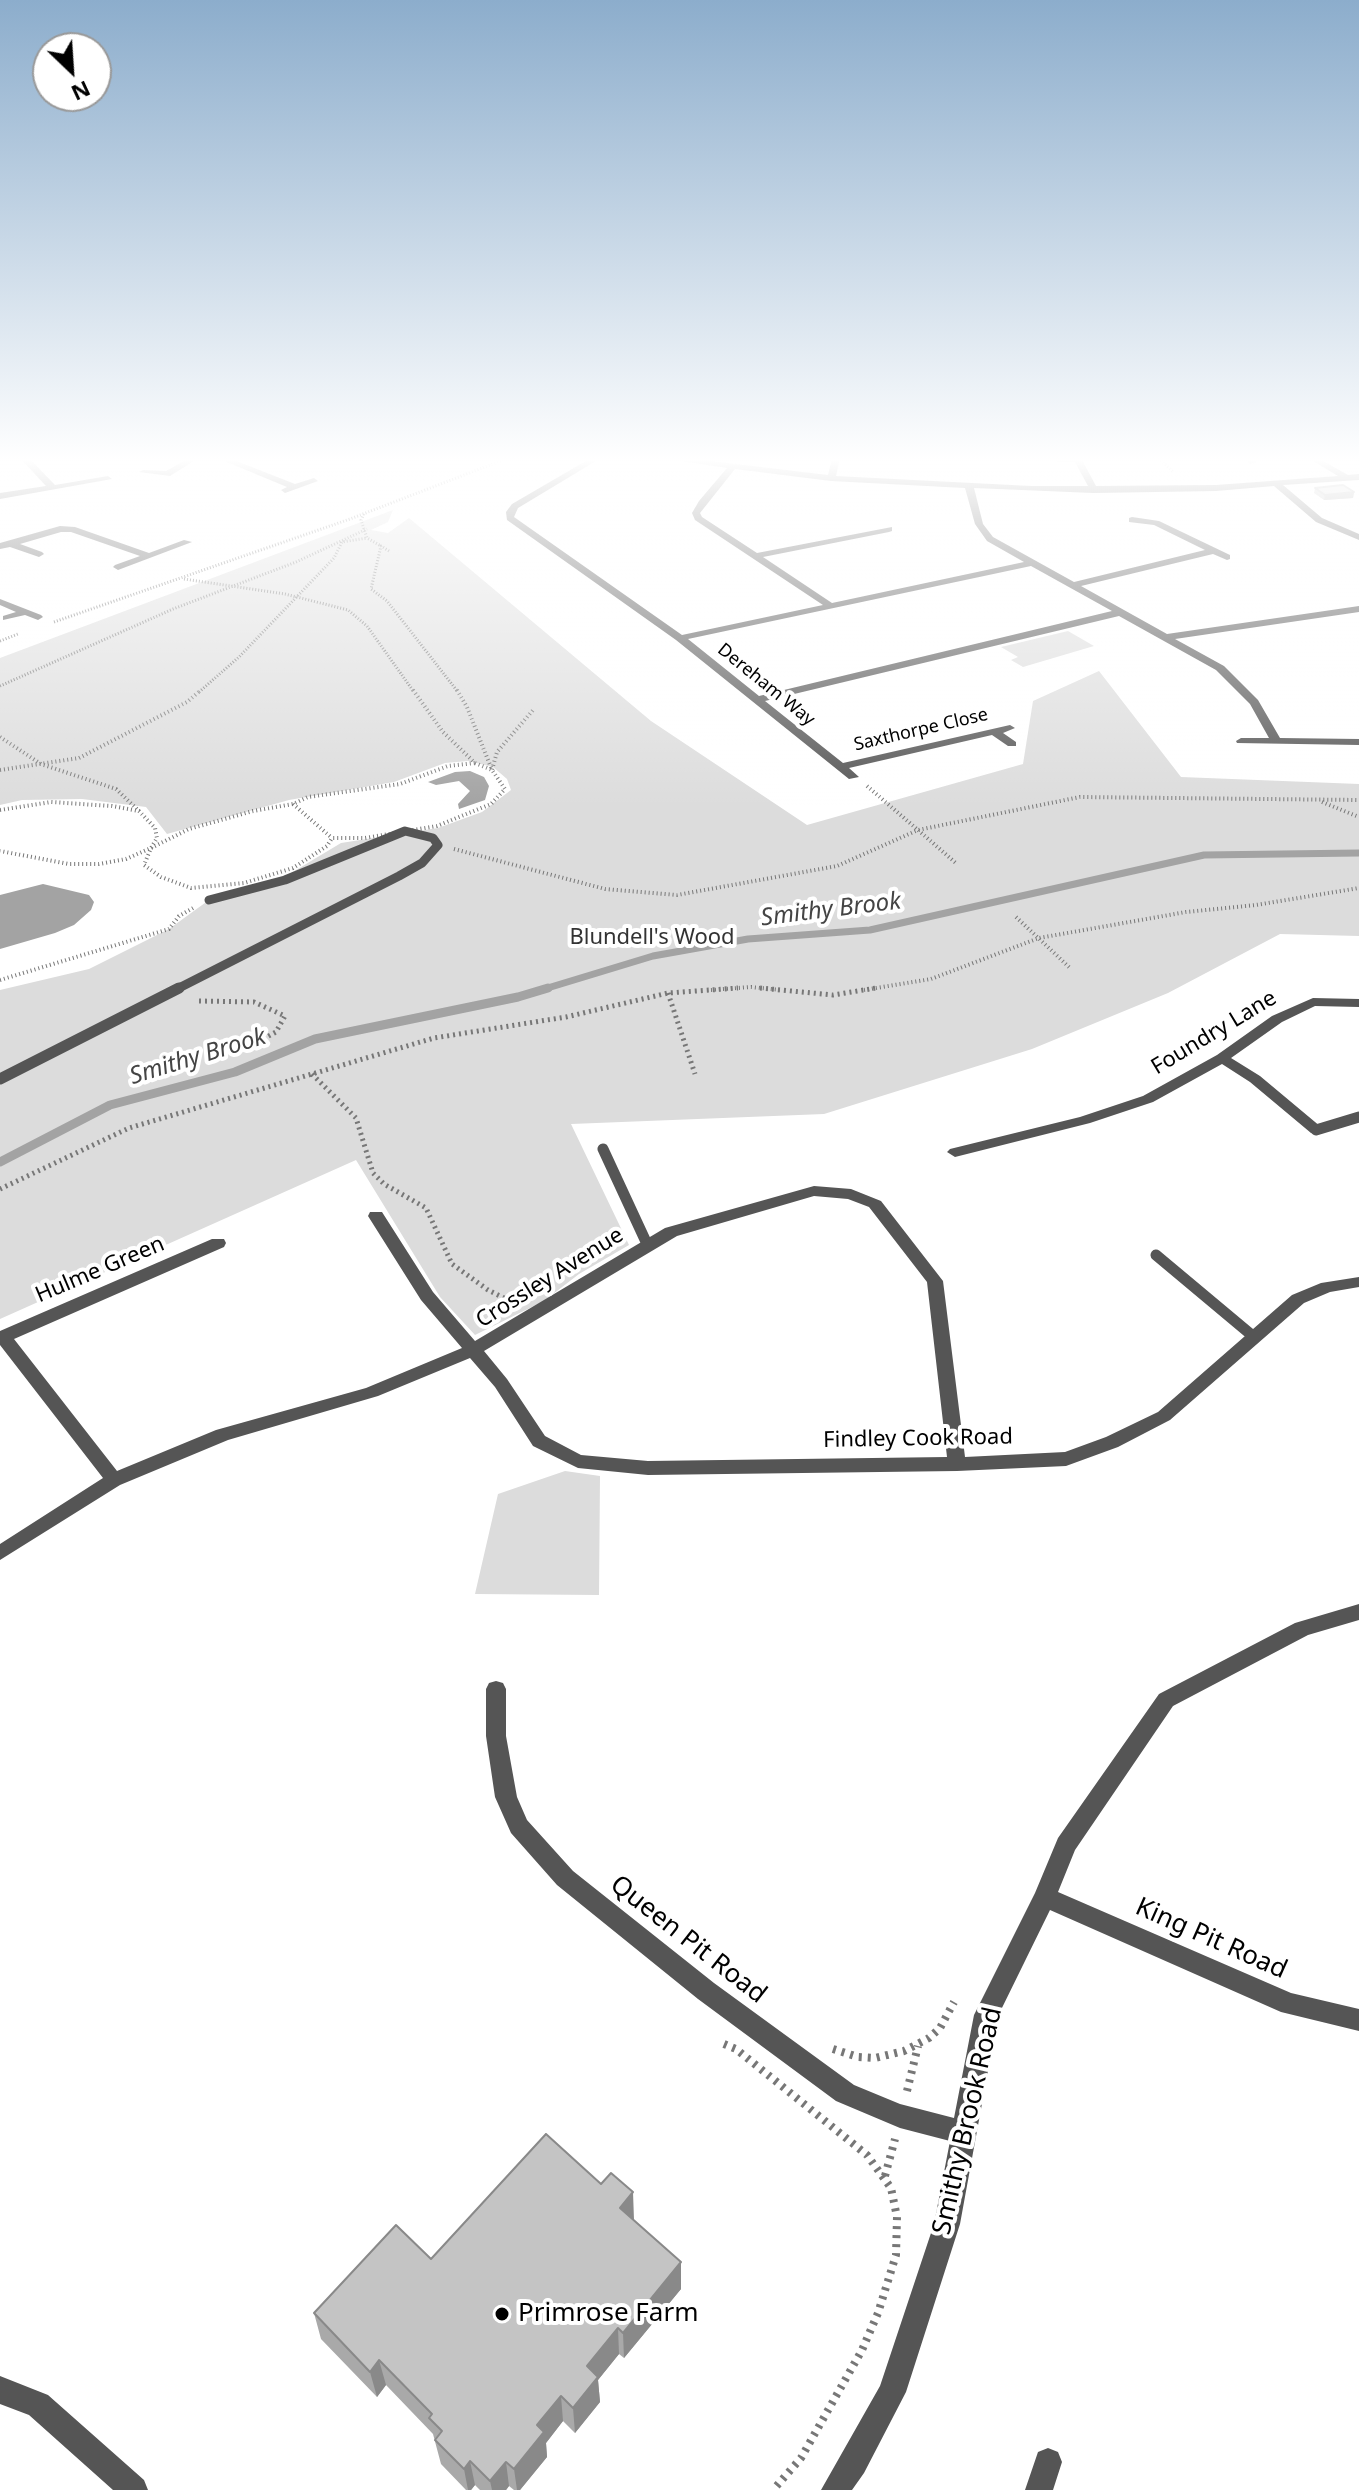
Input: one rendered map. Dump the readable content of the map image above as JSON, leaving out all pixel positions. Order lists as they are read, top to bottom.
{
  "streets": {
    "street": [
      "Dereham Way",
      "Saxthorpe Close",
      "Foundry Lane",
      "Hulme Green",
      "Crossley Avenue",
      "Findley Cook Road",
      "King Pit Road",
      "Queen Pit Road",
      "Smithy Brook Road"
    ]
  },
  "crossings": [
    ["Dereham Way", "Saxthorpe Close"],
    ["Crossley Avenue", "Findley Cook Road"],
    ["King Pit Road", "Smithy Brook Road"],
    ["Queen Pit Road", "Smithy Brook Road"]
  ],
  "water": ["Smithy Brook"],
  "parks": ["Blundell's Wood"],
  "places": ["Primrose Farm"],
  "north": "bottom right"
}
